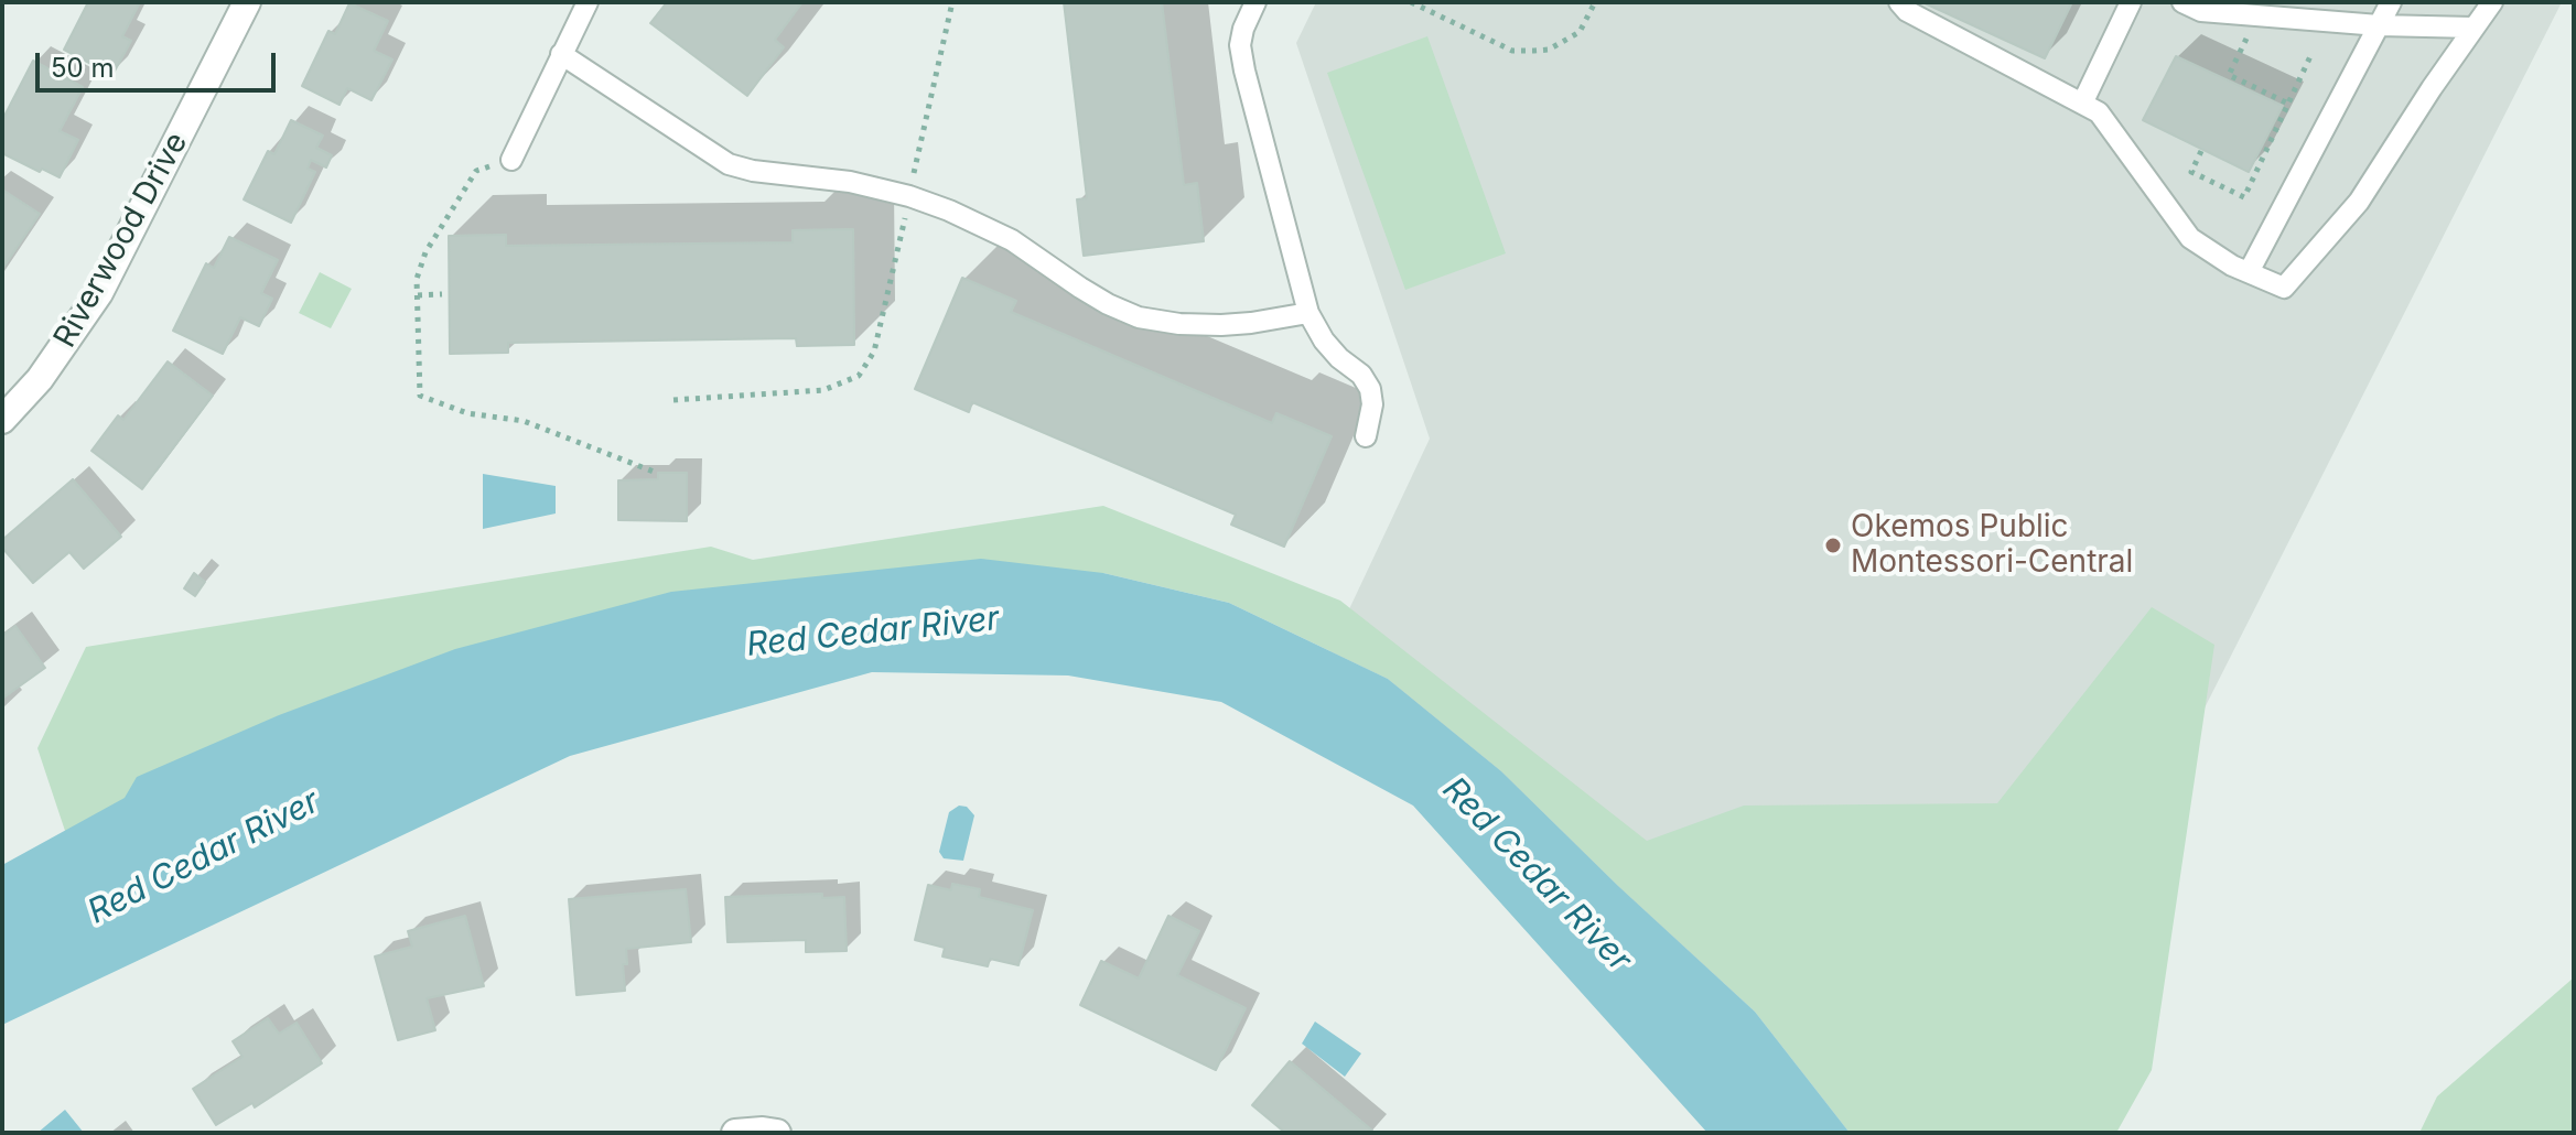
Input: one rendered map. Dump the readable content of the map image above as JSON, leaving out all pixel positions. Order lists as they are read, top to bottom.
{
  "streets": {
    "street": ["Riverwood Drive"]
  },
  "water": ["Red Cedar River"],
  "places": ["Okemos Public Montessori-Central"],
  "scale_bar": "50 m"
}
